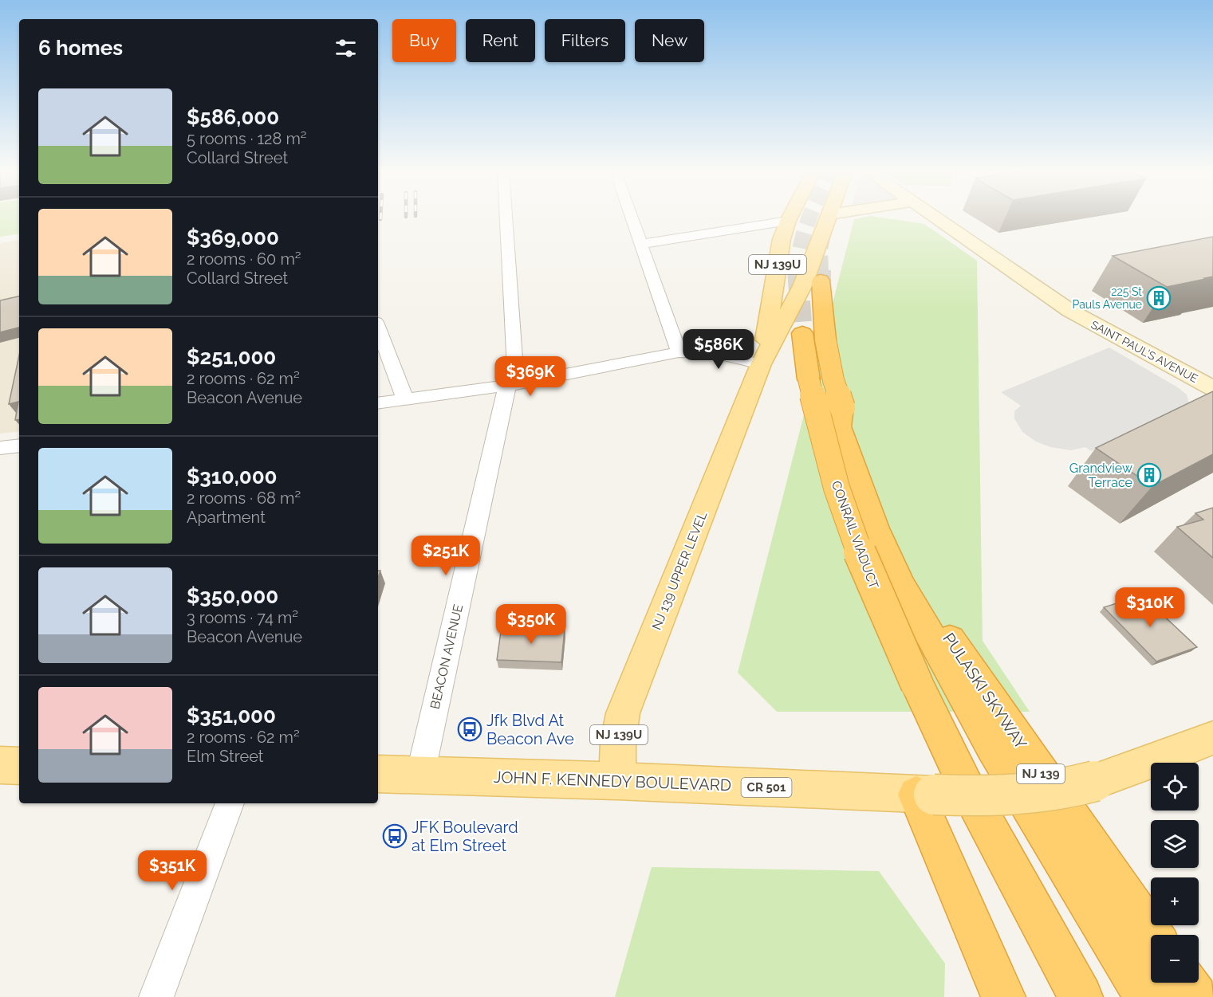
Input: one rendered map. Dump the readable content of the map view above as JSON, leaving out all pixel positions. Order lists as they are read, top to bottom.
{
  "streets": {
    "highway": ["CONRAIL VIADUCT", "PULASKI SKYWAY", "NJ 139"],
    "main road": [
      "NJ 139U",
      "NJ 139 UPPER LEVEL",
      "JOHN F. KENNEDY BOULEVARD",
      "CR 501"
    ],
    "street": ["SAINT PAUL'S AVENUE", "BEACON AVENUE"]
  },
  "crossings": [
    ["NJ 139 UPPER LEVEL", "JOHN F. KENNEDY BOULEVARD"],
    ["BEACON AVENUE", "JOHN F. KENNEDY BOULEVARD"],
    ["PULASKI SKYWAY", "NJ 139"]
  ],
  "places": {
    "building": ["225 St Pauls Avenue", "Grandview Terrace"],
    "bus stop": ["Jfk Blvd At Beacon Ave", "JFK Boulevard at Elm Street"]
  },
  "page": {
    "chip": [
      "Buy",
      "Rent",
      "Filters",
      "New"
    ],
    "heading": "6 homes",
    "list": [
      {
        "name": "$586,000",
        "note": "5 rooms · 128 m² · Collard Street"
      },
      {
        "name": "$369,000",
        "note": "2 rooms · 60 m² · Collard Street"
      },
      {
        "name": "$251,000",
        "note": "2 rooms · 62 m² · Beacon Avenue"
      },
      {
        "name": "$310,000",
        "note": "2 rooms · 68 m² · Apartment"
      },
      {
        "name": "$350,000",
        "note": "3 rooms · 74 m² · Beacon Avenue"
      },
      {
        "name": "$351,000",
        "note": "2 rooms · 62 m² · Elm Street"
      }
    ],
    "price": [
      "$586K",
      "$369K",
      "$251K",
      "$310K",
      "$350K",
      "$351K"
    ],
    "map_buttons": ["+", "−"]
  }
}
